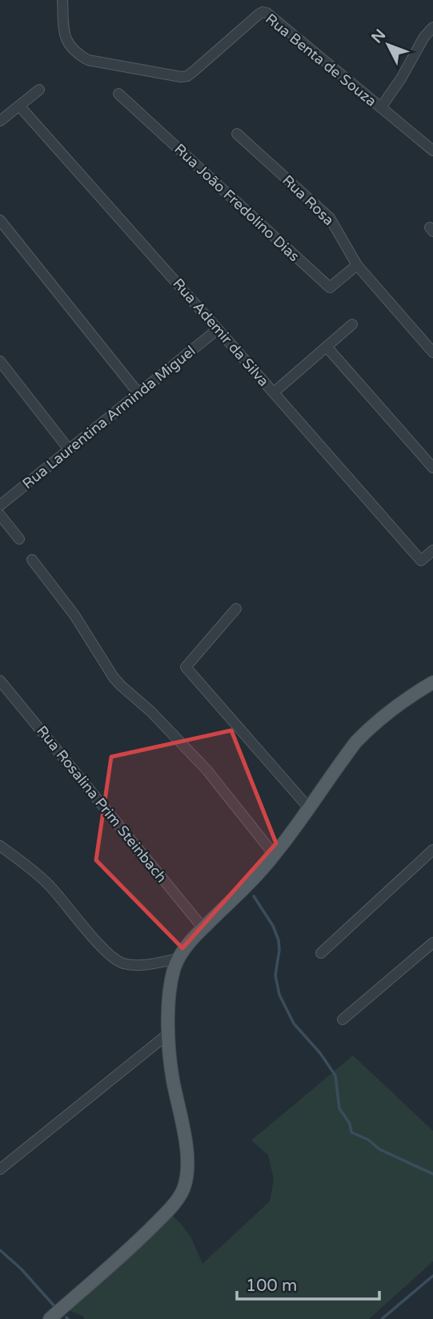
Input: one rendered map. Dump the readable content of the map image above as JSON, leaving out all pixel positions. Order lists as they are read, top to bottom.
{
  "streets": {
    "street": [
      "Rua Benta de Souza",
      "Rua Rosa",
      "Rua João Fredolino Dias",
      "Rua Ademir da Silva",
      "Rua Laurentina Arminda Miguel",
      "Rua Rosalina Prim Steinbach"
    ]
  },
  "crossings": [
    ["Rua Rosa", "Rua João Fredolino Dias"],
    ["Rua Ademir da Silva", "Rua Laurentina Arminda Miguel"]
  ],
  "scale_bar": "100 m",
  "north": "top left"
}
